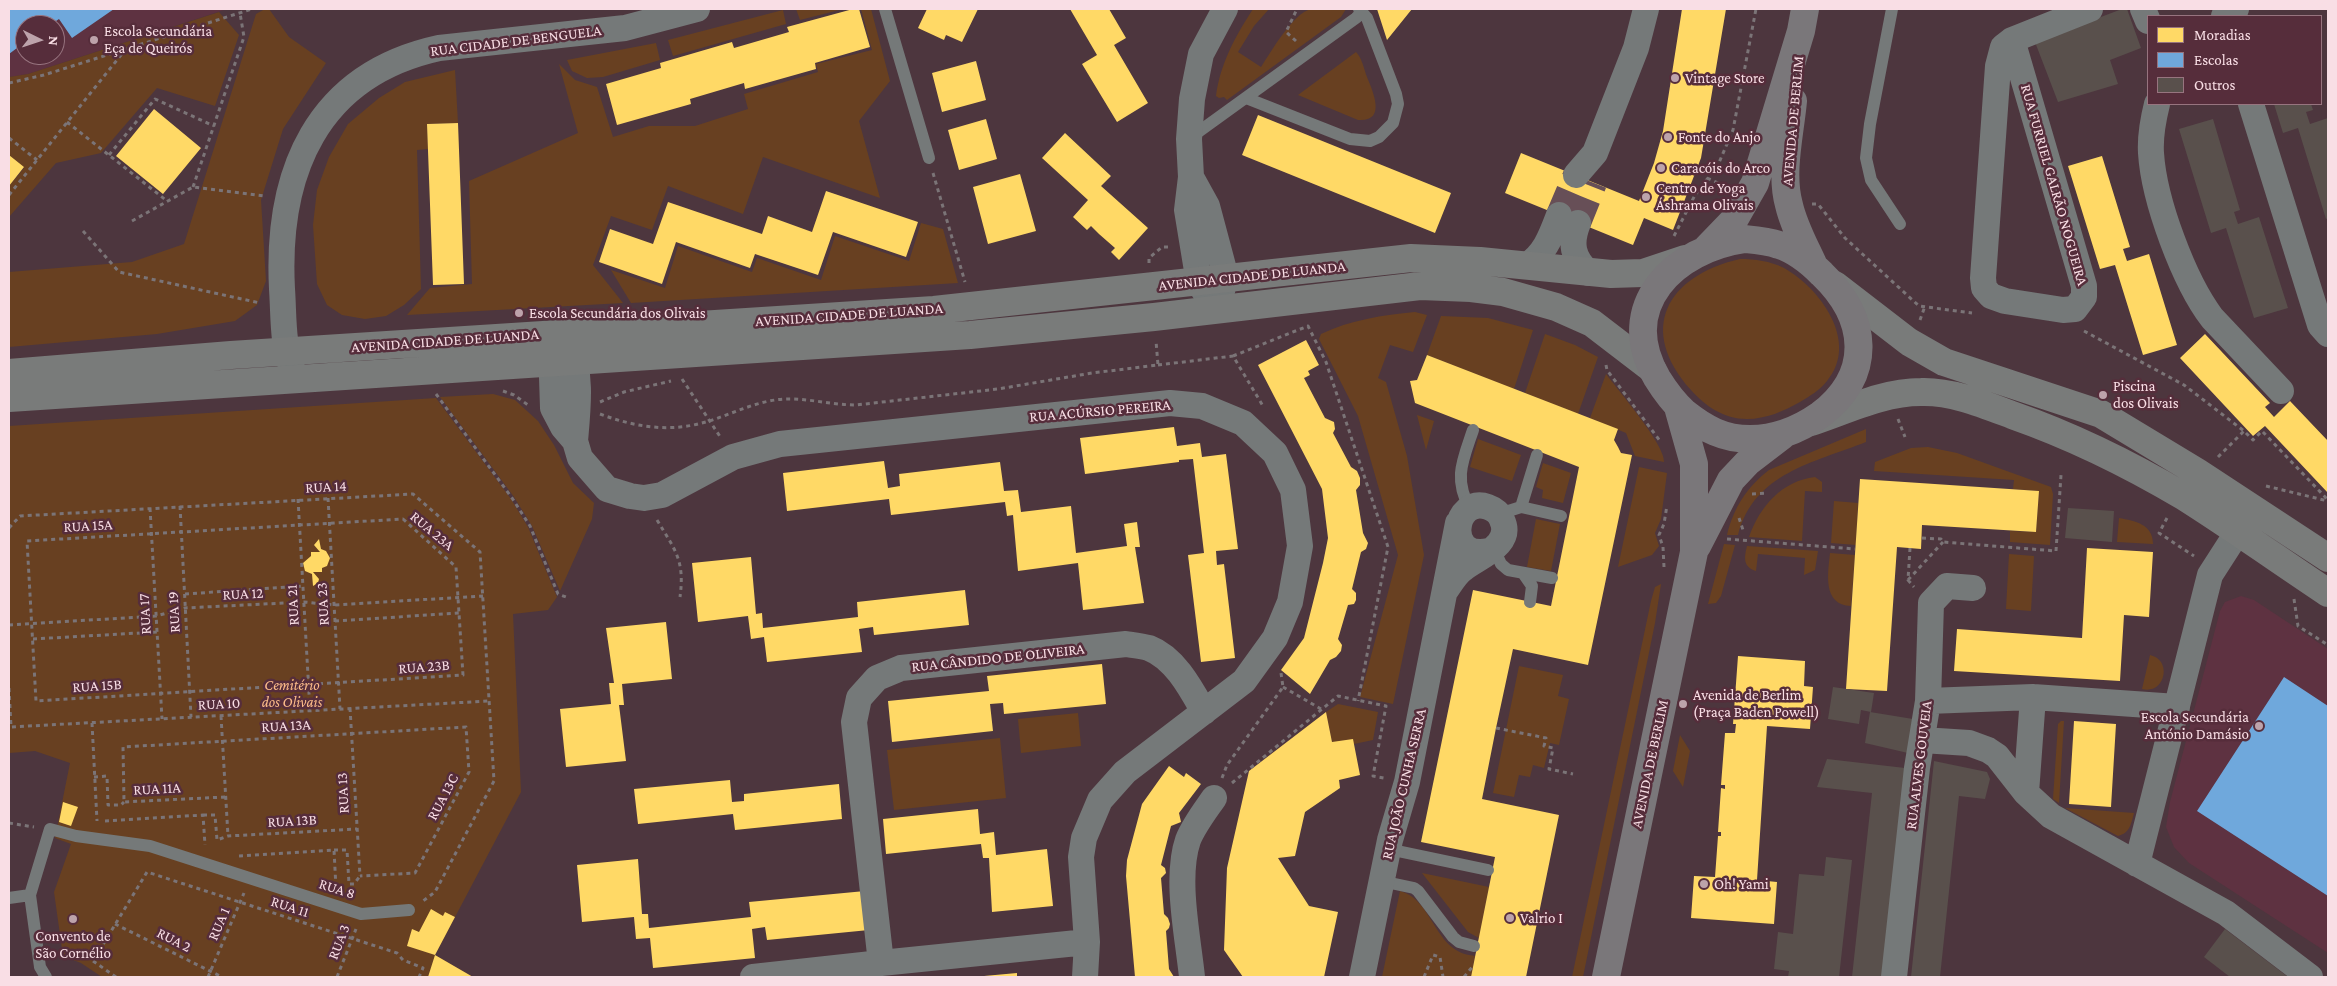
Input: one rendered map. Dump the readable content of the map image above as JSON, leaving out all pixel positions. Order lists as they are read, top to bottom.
{
  "streets": {
    "main road": ["AVENIDA DE BERLIM", "AVENIDA CIDADE DE LUANDA"],
    "street": [
      "RUA CIDADE DE BENGUELA",
      "RUA FURRIEL GALRÃO NOGUEIRA",
      "RUA ACÚRSIO PEREIRA",
      "RUA CÂNDIDO DE OLIVEIRA",
      "RUA ALVES GOUVEIA",
      "RUA JOÃO CUNHA SERRA"
    ],
    "lane": ["RUA 8"],
    "path": [
      "RUA 14",
      "RUA 15A",
      "RUA 23A",
      "RUA 12",
      "RUA 23",
      "RUA 21",
      "RUA 19",
      "RUA 17",
      "RUA 23B",
      "RUA 15B",
      "RUA 10",
      "RUA 13A",
      "RUA 11A",
      "RUA 13",
      "RUA 13C",
      "RUA 13B",
      "RUA 11",
      "RUA 1",
      "RUA 2",
      "RUA 3"
    ]
  },
  "crossings": [
    ["RUA CIDADE DE BENGUELA", "AVENIDA CIDADE DE LUANDA"],
    ["AVENIDA DE BERLIM", "AVENIDA CIDADE DE LUANDA"],
    ["AVENIDA CIDADE DE LUANDA", "RUA ACÚRSIO PEREIRA"],
    ["RUA ACÚRSIO PEREIRA", "RUA CÂNDIDO DE OLIVEIRA"],
    ["RUA 14", "RUA 12"],
    ["RUA 14", "RUA 23"],
    ["RUA 14", "RUA 21"],
    ["RUA 14", "RUA 19"],
    ["RUA 14", "RUA 17"],
    ["RUA 14", "RUA 10"],
    ["RUA 15A", "RUA 12"],
    ["RUA 15A", "RUA 19"],
    ["RUA 15A", "RUA 17"],
    ["RUA 23A", "RUA 12"],
    ["RUA 23A", "RUA 23"],
    ["RUA 23A", "RUA 21"],
    ["RUA 23A", "RUA 23B"],
    ["RUA 12", "RUA 23"],
    ["RUA 12", "RUA 21"],
    ["RUA 12", "RUA 19"],
    ["RUA 12", "RUA 17"],
    ["RUA 12", "RUA 23B"],
    ["RUA 23", "RUA 23B"],
    ["RUA 23", "RUA 15B"],
    ["RUA 23", "RUA 10"],
    ["RUA 21", "RUA 15B"],
    ["RUA 21", "RUA 10"],
    ["RUA 19", "RUA 15B"],
    ["RUA 19", "RUA 10"],
    ["RUA 17", "RUA 15B"],
    ["RUA 17", "RUA 10"],
    ["RUA 23B", "RUA 15B"],
    ["RUA 10", "RUA 13"],
    ["RUA 13A", "RUA 11A"],
    ["RUA 13A", "RUA 13"],
    ["RUA 13A", "RUA 13C"],
    ["RUA 13", "RUA 13C"],
    ["RUA 13", "RUA 13B"],
    ["RUA 8", "RUA 1"],
    ["RUA 8", "RUA 3"],
    ["RUA 11", "RUA 1"],
    ["RUA 11", "RUA 2"],
    ["RUA 11", "RUA 3"],
    ["RUA 1", "RUA 2"]
  ],
  "parks": ["Cemitério dos Olivais"],
  "places": [
    "Escola Secundária Eça de Queirós",
    "Vintage Store",
    "Fonte do Anjo",
    "Caracóis do Arco",
    "Centro de Yoga Áshrama Olivais",
    "Escola Secundária dos Olivais",
    "Piscina dos Olivais",
    "Avenida de Berlim (Praça Baden Powell)",
    "Escola Secundária António Damásio",
    "Oh! Yami",
    "Valrio I",
    "Convento de São Cornélio"
  ],
  "legend": ["Moradias", "Escolas", "Outros"],
  "north": "right"
}
